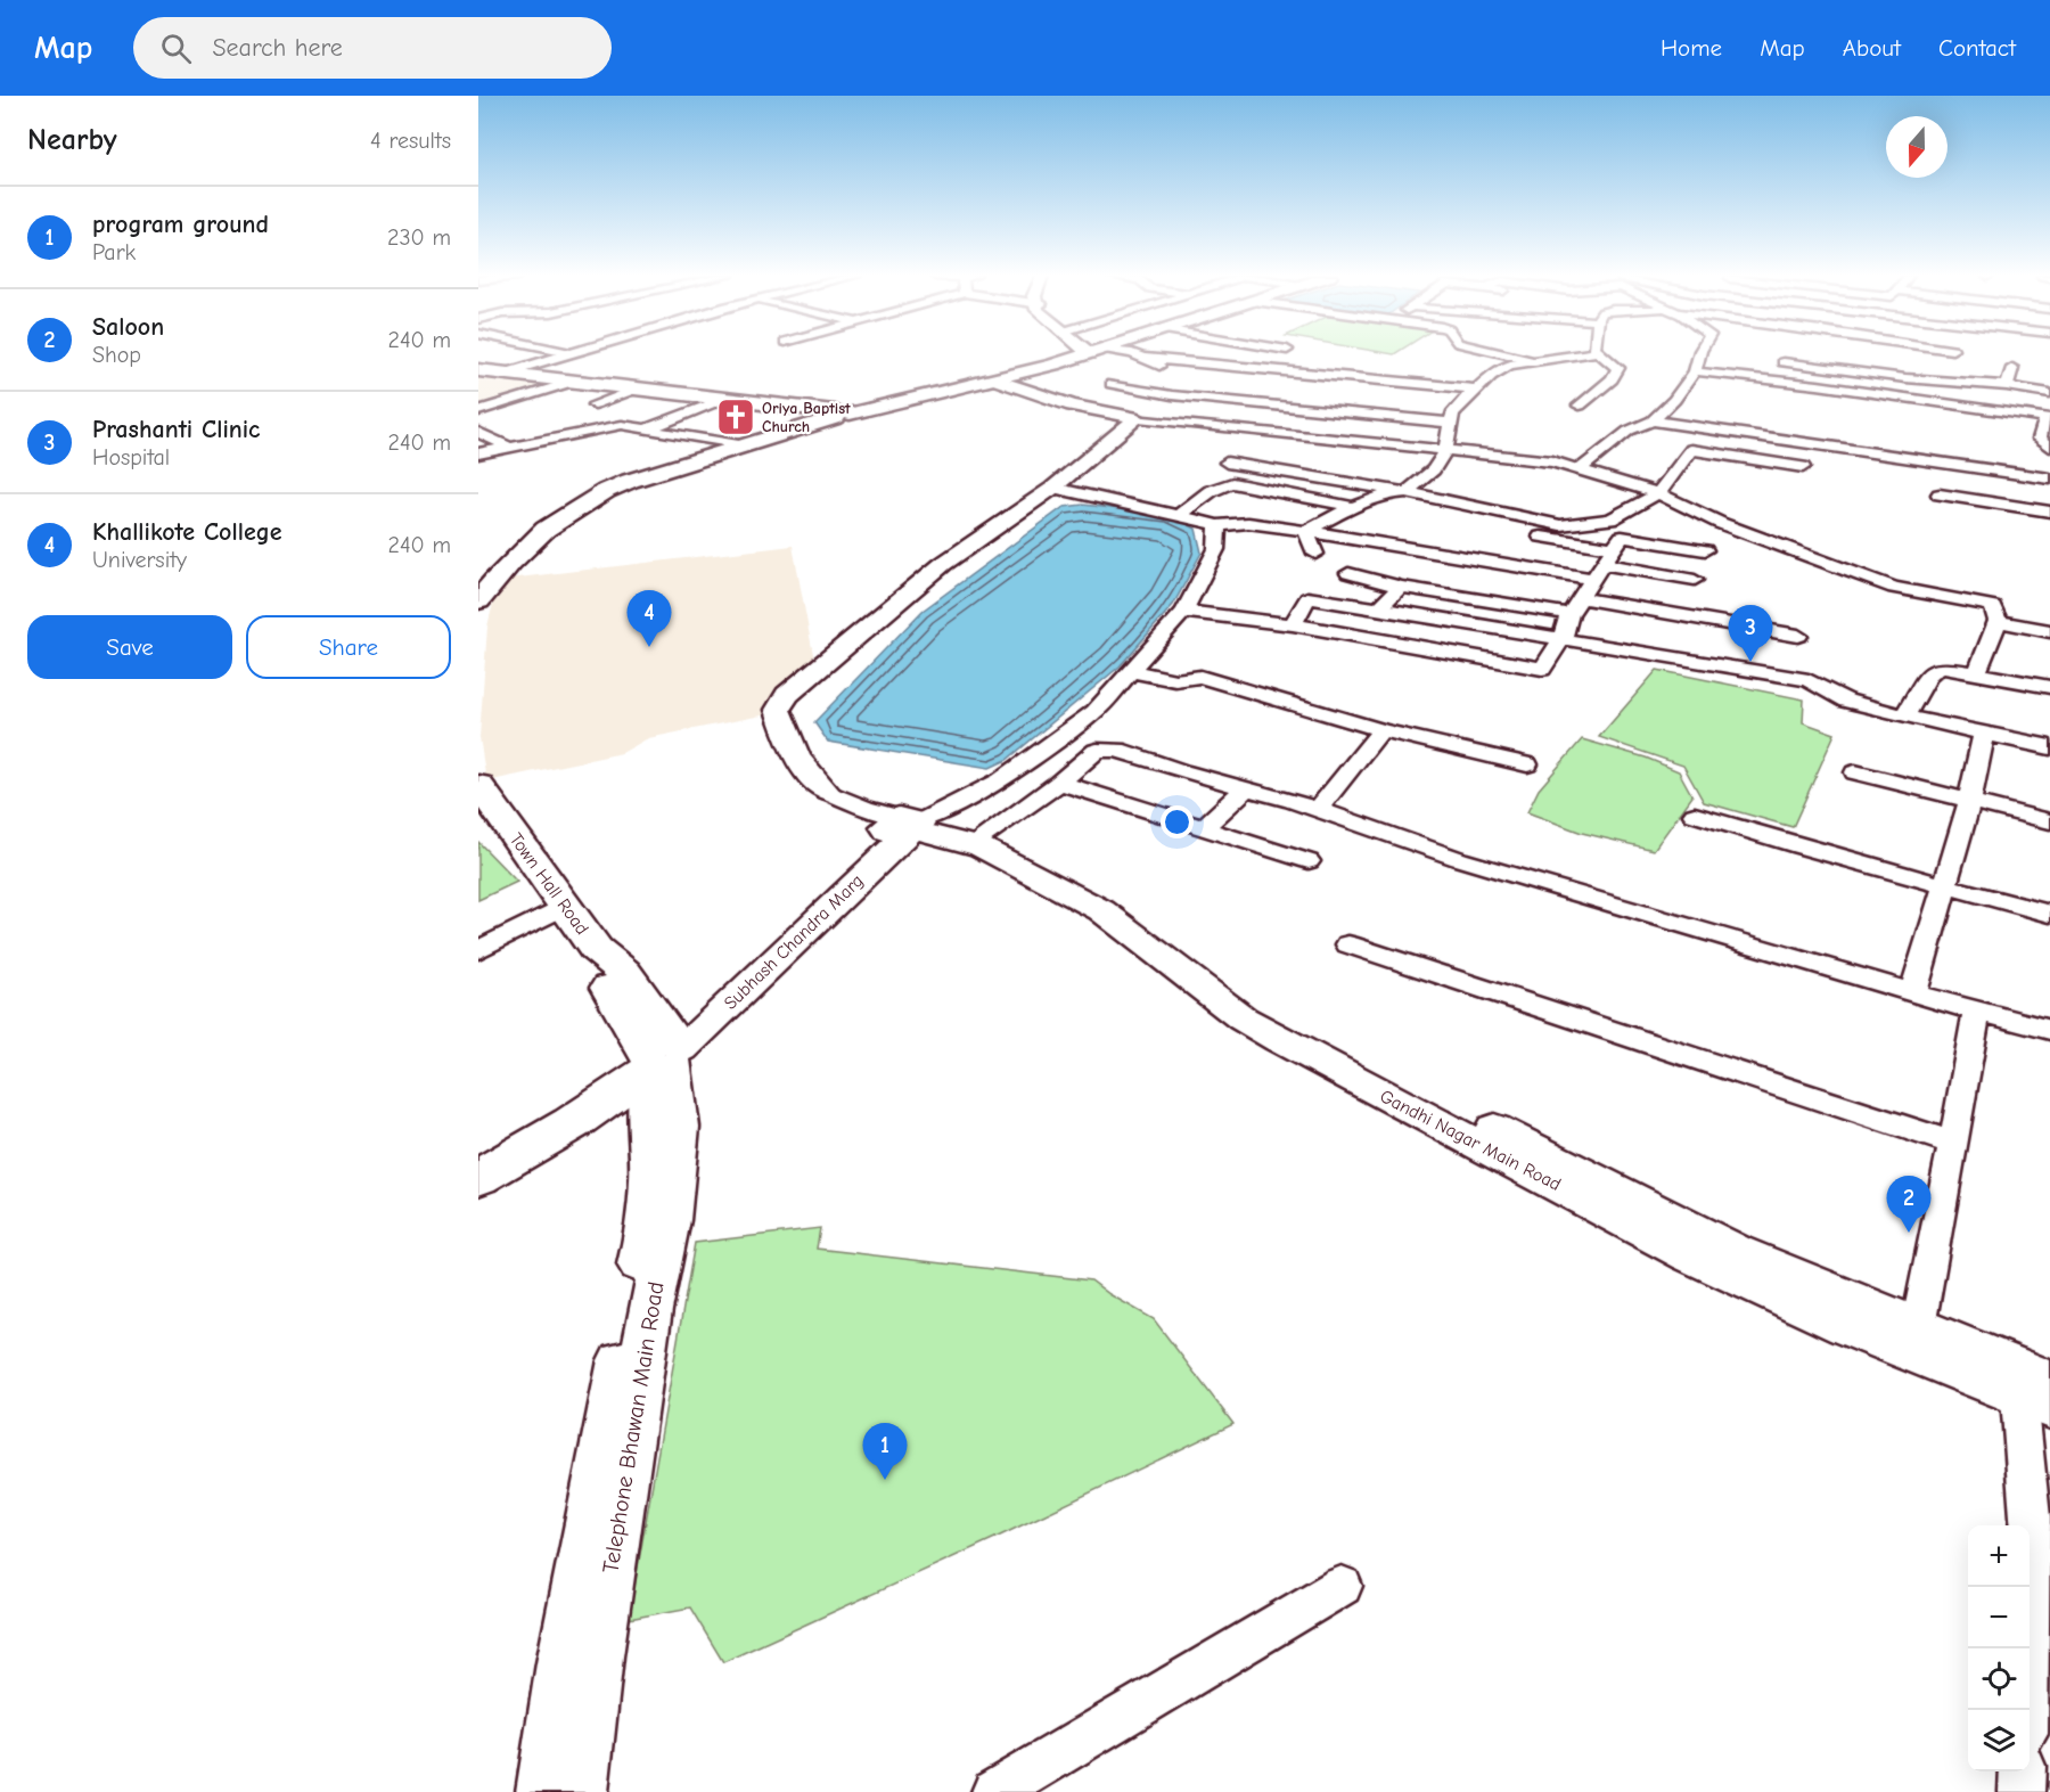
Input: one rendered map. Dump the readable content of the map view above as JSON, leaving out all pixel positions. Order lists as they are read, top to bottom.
{
  "streets": {
    "main road": ["Town Hall Road"],
    "street": ["Subhash Chandra Marg", "Gandhi Nagar Main Road", "Telephone Bhawan Main Road"]
  },
  "crossings": [
    ["Town Hall Road", "Subhash Chandra Marg"],
    ["Town Hall Road", "Telephone Bhawan Main Road"],
    ["Subhash Chandra Marg", "Gandhi Nagar Main Road"],
    ["Subhash Chandra Marg", "Telephone Bhawan Main Road"]
  ],
  "places": {
    "church": ["Oriya Baptist Church"]
  },
  "north": "bottom",
  "page": {
    "header": "Map",
    "search": "Search here",
    "nav": [
      "Home",
      "Map",
      "About",
      "Contact"
    ],
    "heading": ["Nearby", "4 results"],
    "list": [
      {
        "mark": "1",
        "name": "program ground",
        "note": "Park",
        "value": "230 m"
      },
      {
        "mark": "2",
        "name": "Saloon",
        "note": "Shop",
        "value": "240 m"
      },
      {
        "mark": "3",
        "name": "Prashanti Clinic",
        "note": "Hospital",
        "value": "240 m"
      },
      {
        "mark": "4",
        "name": "Khallikote College",
        "note": "University",
        "value": "240 m"
      }
    ],
    "pins": [
      "4",
      "3",
      "2",
      "1"
    ],
    "buttons": ["Save", "Share"],
    "map_buttons": ["+", "−"]
  }
}
